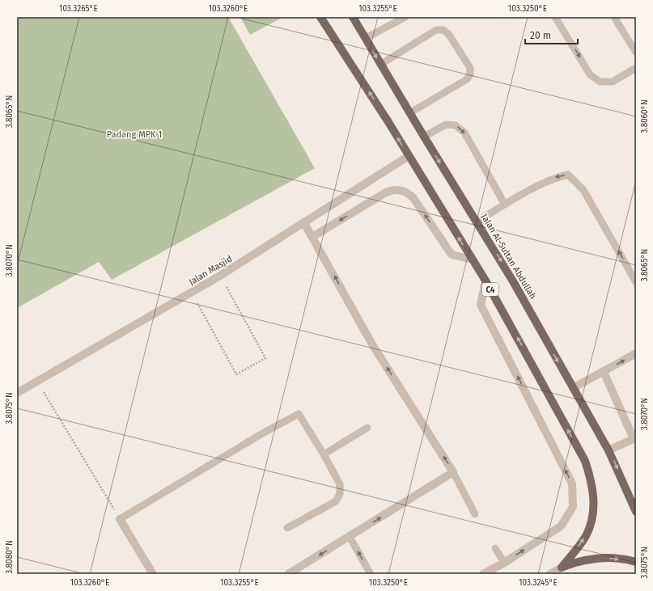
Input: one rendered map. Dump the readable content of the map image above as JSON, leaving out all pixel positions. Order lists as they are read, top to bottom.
{
  "streets": {
    "main road": ["Jalan Al-Sultan Abdullah", "C4"],
    "street": ["Jalan Masjid"]
  },
  "crossings": [
    ["Jalan Masjid", "C4"]
  ],
  "parks": ["Padang MPK 1"],
  "scale_bar": "20 m",
  "coordinates": [
    "103.3265°E",
    "103.3260°E",
    "103.3255°E",
    "103.3250°E",
    "3.8065°N",
    "3.8060°N",
    "3.8070°N",
    "3.8075°N",
    "3.8080°N",
    "103.3245°E"
  ]
}
